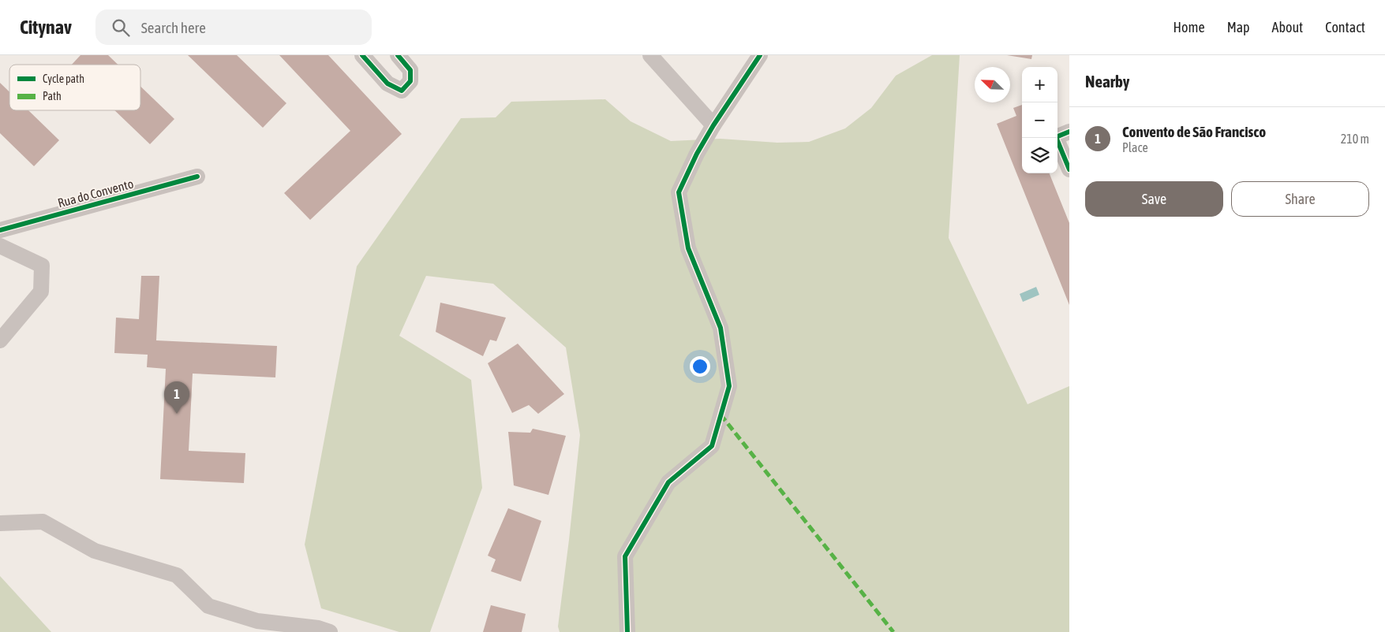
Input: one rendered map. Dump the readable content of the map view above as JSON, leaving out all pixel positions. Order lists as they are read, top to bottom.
{
  "streets": {
    "street": ["Rua do Convento"]
  },
  "legend": ["Cycle path", "Path"],
  "north": "top left",
  "page": {
    "header": "Citynav",
    "search": "Search here",
    "nav": [
      "Home",
      "Map",
      "About",
      "Contact"
    ],
    "heading": "Nearby",
    "map_buttons": ["+", "−"],
    "list": [
      {
        "mark": "1",
        "name": "Convento de São Francisco",
        "note": "Place",
        "value": "210 m"
      }
    ],
    "buttons": ["Save", "Share"],
    "pins": "1"
  }
}
